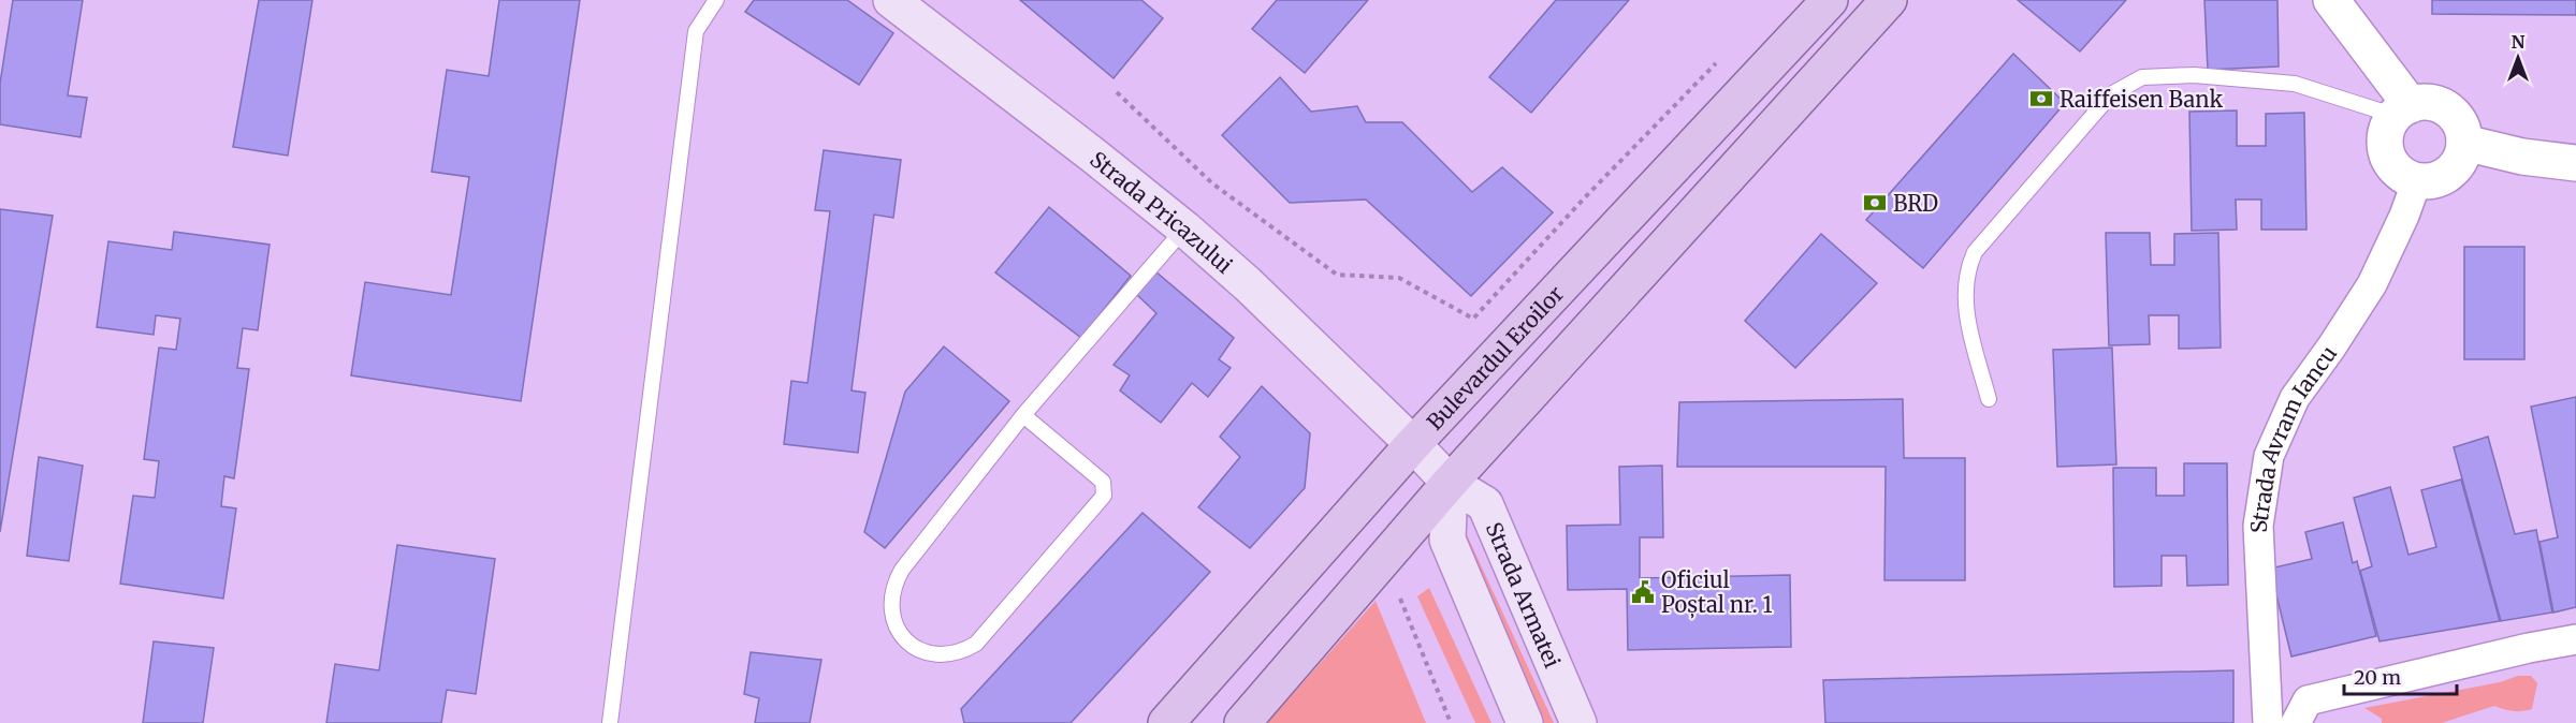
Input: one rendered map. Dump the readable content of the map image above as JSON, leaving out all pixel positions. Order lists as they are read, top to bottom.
{
  "streets": {
    "main road": ["Strada Pricazului", "Bulevardul Eroilor", "Strada Armatei"],
    "street": ["Strada Avram Iancu"]
  },
  "crossings": [
    ["Strada Pricazului", "Bulevardul Eroilor"],
    ["Strada Pricazului", "Strada Armatei"],
    ["Bulevardul Eroilor", "Strada Armatei"]
  ],
  "places": {
    "bank": ["Raiffeisen Bank", "BRD"],
    "public building": ["Oficiul Poștal nr. 1"]
  },
  "scale_bar": "20 m",
  "north": "top"
}
